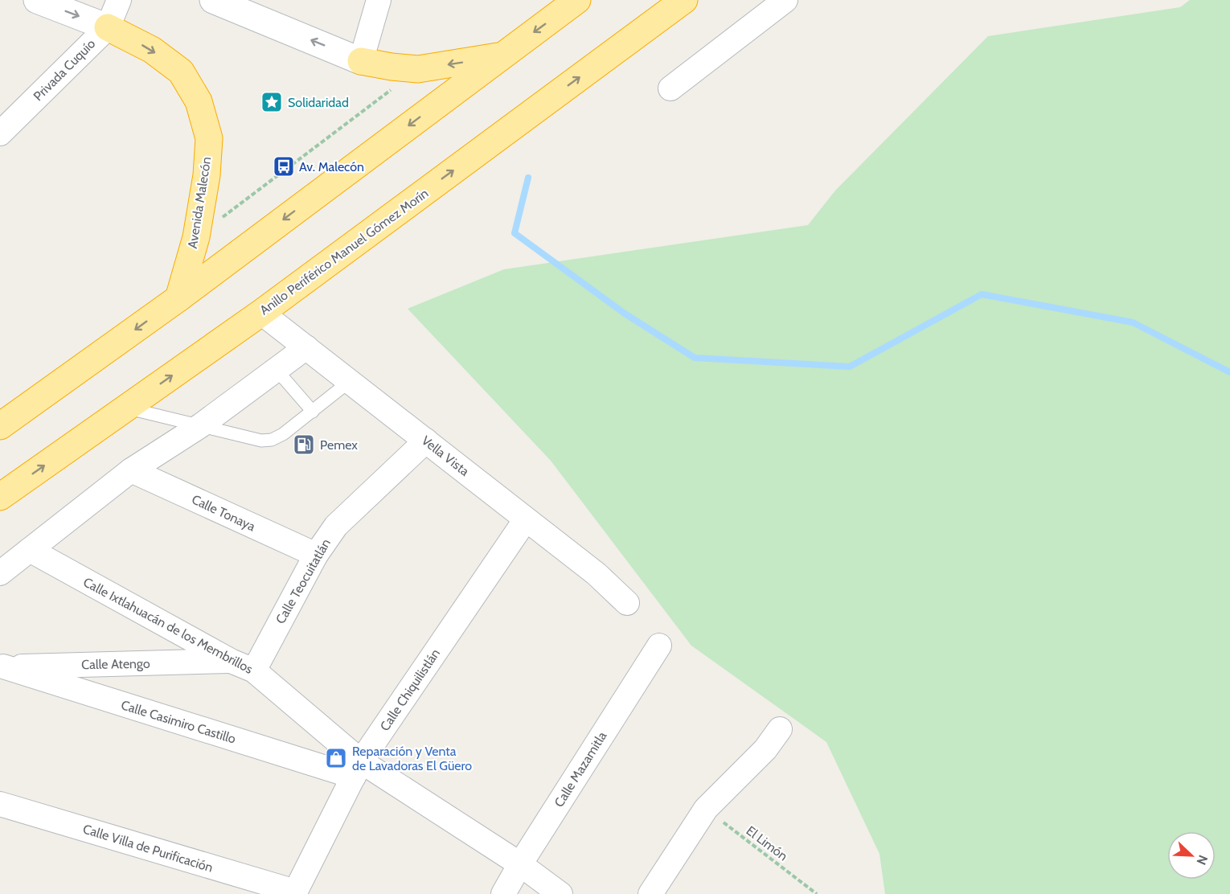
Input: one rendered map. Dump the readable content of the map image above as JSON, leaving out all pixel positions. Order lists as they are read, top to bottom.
{
  "streets": {
    "highway": ["Avenida Malecón", "Anillo Periférico Manuel Gómez Morín"],
    "street": [
      "Privada Cuquío",
      "Vella Vista",
      "Calle Tonaya",
      "Calle Teocuitatlán",
      "Calle Ixtlahuacán de los Membrillos",
      "Calle Atengo",
      "Calle Chiquilistlán",
      "Calle Casimiro Castillo",
      "Calle Mazamitla",
      "Calle Villa de Purificación"
    ],
    "path": ["El Limón"]
  },
  "crossings": [
    ["Privada Cuquío", "Avenida Malecón"],
    ["Anillo Periférico Manuel Gómez Morín", "Vella Vista"],
    ["Vella Vista", "Calle Teocuitatlán"],
    ["Vella Vista", "Calle Chiquilistlán"],
    ["Calle Tonaya", "Calle Teocuitatlán"],
    ["Calle Teocuitatlán", "Calle Ixtlahuacán de los Membrillos"],
    ["Calle Ixtlahuacán de los Membrillos", "Calle Atengo"],
    ["Calle Ixtlahuacán de los Membrillos", "Calle Chiquilistlán"],
    ["Calle Ixtlahuacán de los Membrillos", "Calle Casimiro Castillo"],
    ["Calle Ixtlahuacán de los Membrillos", "Calle Mazamitla"],
    ["Calle Atengo", "Calle Casimiro Castillo"],
    ["Calle Chiquilistlán", "Calle Casimiro Castillo"],
    ["Calle Chiquilistlán", "Calle Villa de Purificación"]
  ],
  "one_way": ["Avenida Malecón"],
  "places": {
    "place": ["Solidaridad"],
    "bus stop": ["Av. Malecón"],
    "fuel station": ["Pemex"],
    "shop": ["Reparación y Venta de Lavadoras El Güero"]
  },
  "north": "bottom right"
}
